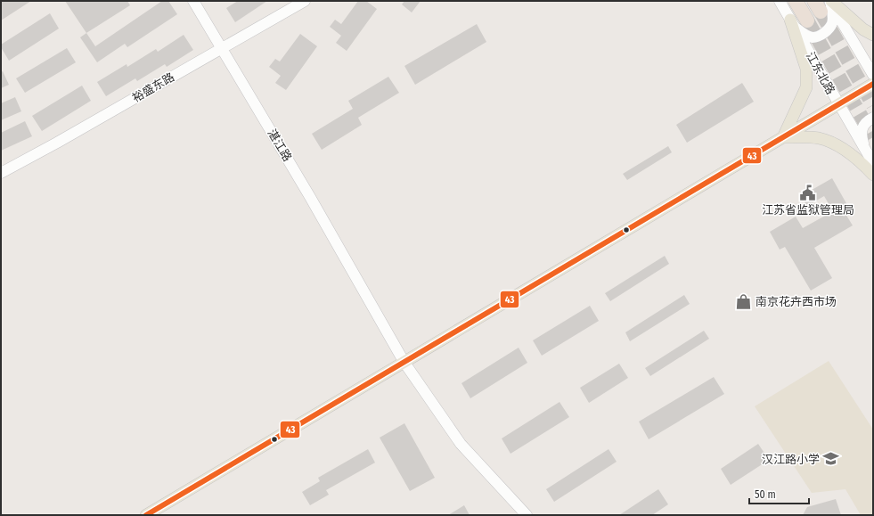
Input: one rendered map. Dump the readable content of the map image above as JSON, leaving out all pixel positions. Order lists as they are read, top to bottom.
{
  "streets": {
    "main road": ["江东北路", "裕盛东路", "湛江路"]
  },
  "crossings": [
    ["裕盛东路", "湛江路"]
  ],
  "places": {
    "public building": ["江苏省监狱管理局"],
    "shop": ["南京花卉西市场"],
    "school or university": ["汉江路小学"]
  },
  "lines": ["transit line 43"],
  "scale_bar": "50 m"
}
